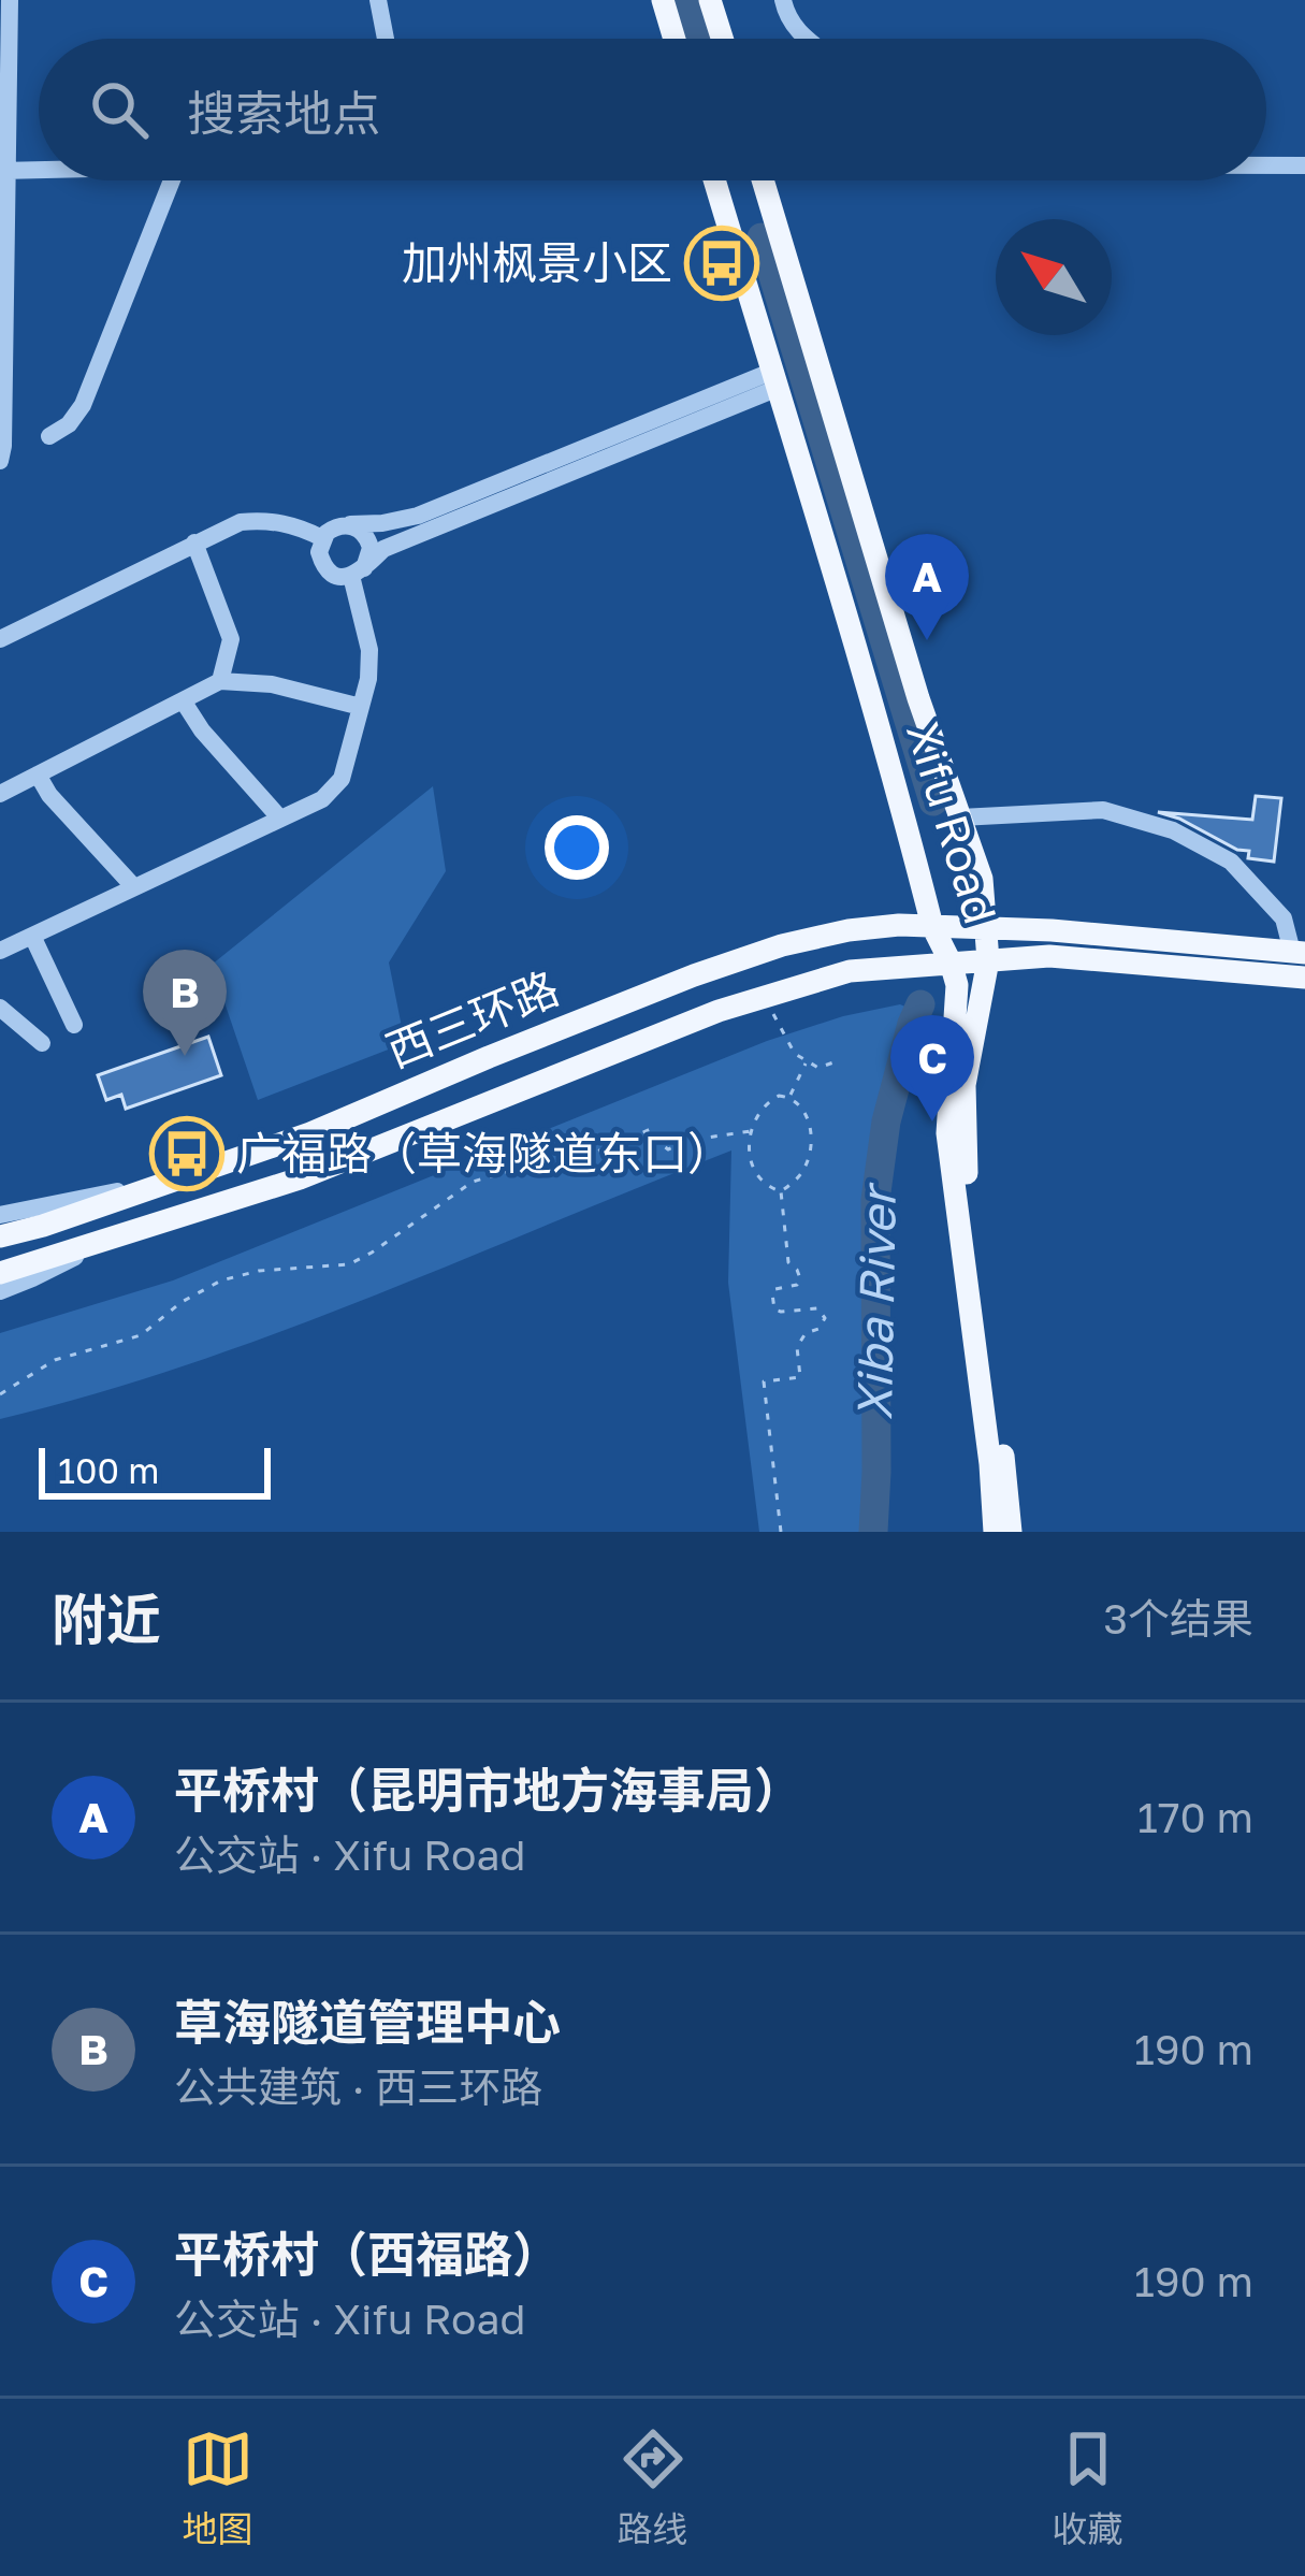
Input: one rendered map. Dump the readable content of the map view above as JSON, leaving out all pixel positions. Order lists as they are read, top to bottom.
{
  "streets": {
    "main road": ["Xifu Road", "西三环路"]
  },
  "crossings": [
    ["Xifu Road", "西三环路"]
  ],
  "water": ["Xiba River"],
  "places": {
    "bus stop": ["加州枫景小区", "广福路（草海隧道东口）"]
  },
  "scale_bar": "100 m",
  "north": "top left",
  "page": {
    "search": "搜索地点",
    "pins": ["A", "B", "C"],
    "scale": "100 m",
    "heading": ["附近", "3个结果"],
    "list": [
      {
        "mark": "A",
        "name": "平桥村（昆明市地方海事局）",
        "note": "公交站 · Xifu Road",
        "value": "170 m"
      },
      {
        "mark": "B",
        "name": "草海隧道管理中心",
        "note": "公共建筑 · 西三环路",
        "value": "190 m"
      },
      {
        "mark": "C",
        "name": "平桥村（西福路）",
        "note": "公交站 · Xifu Road",
        "value": "190 m"
      }
    ],
    "nav": ["地图", "路线", "收藏"]
  }
}
